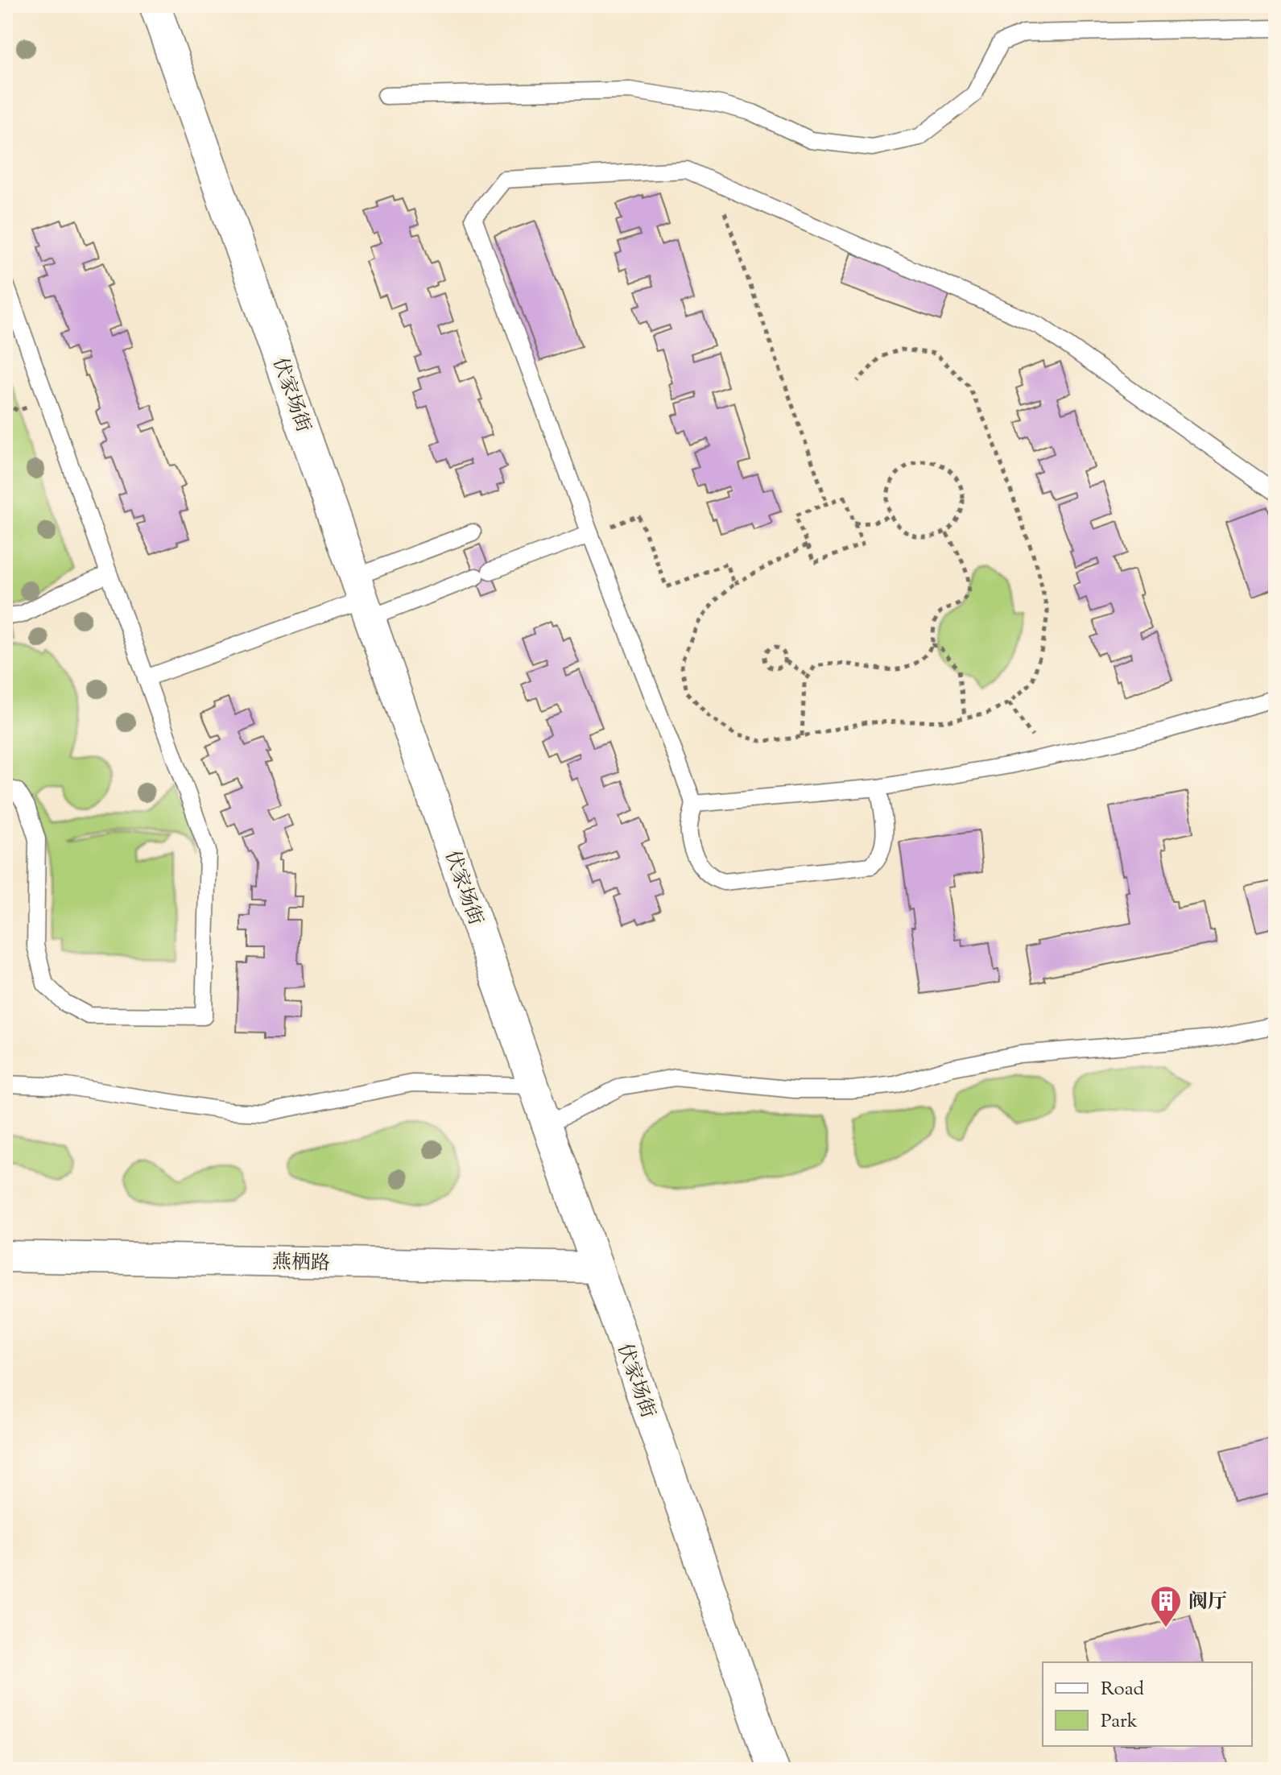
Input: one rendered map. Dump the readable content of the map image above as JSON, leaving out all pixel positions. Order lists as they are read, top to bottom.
{
  "streets": {
    "street": ["伏家场街", "燕栖路"]
  },
  "crossings": [
    ["伏家场街", "燕栖路"]
  ],
  "places": {
    "building": ["阀厅"]
  },
  "legend": ["Road", "Park"]
}
